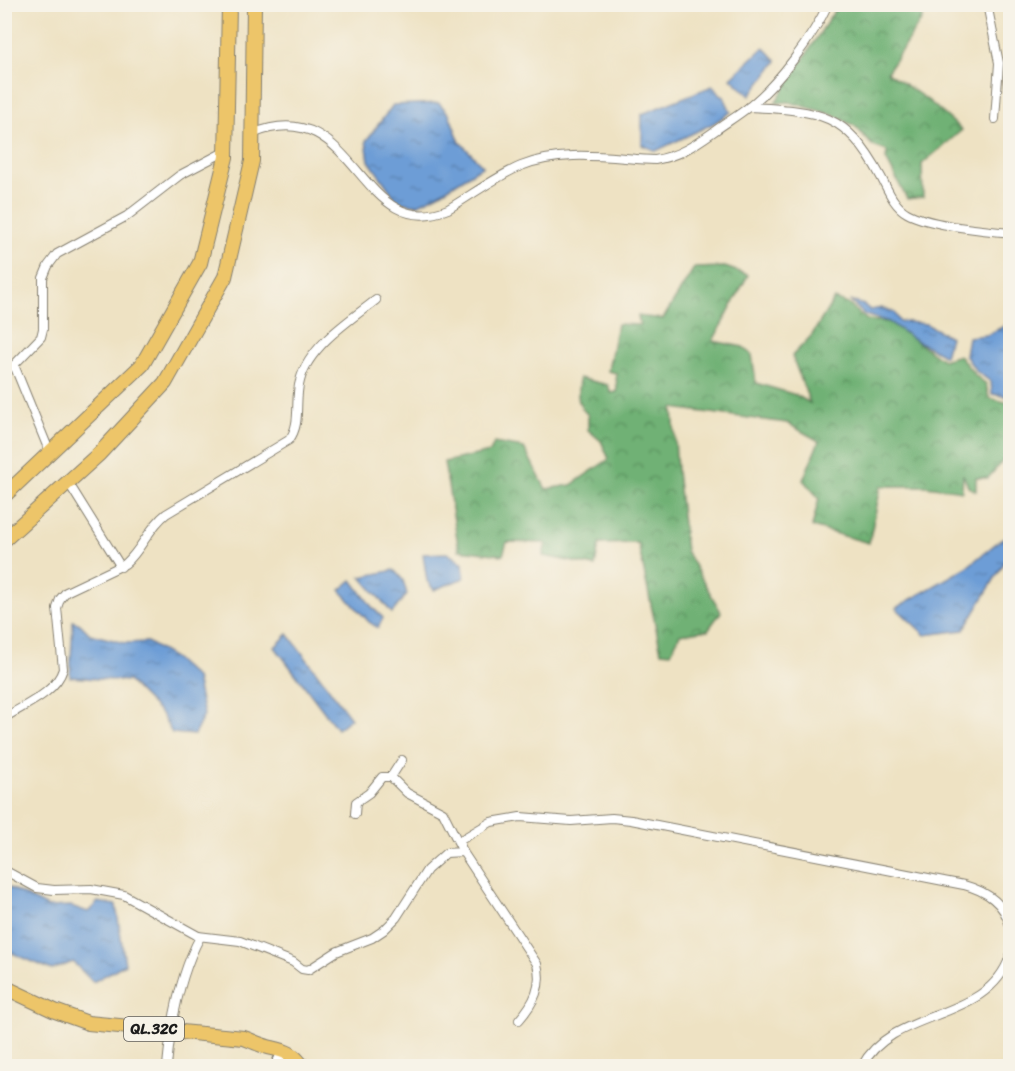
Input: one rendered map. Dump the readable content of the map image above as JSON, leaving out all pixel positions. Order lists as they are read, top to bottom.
{
  "streets": {
    "main road": ["QL.32C"]
  }
}
